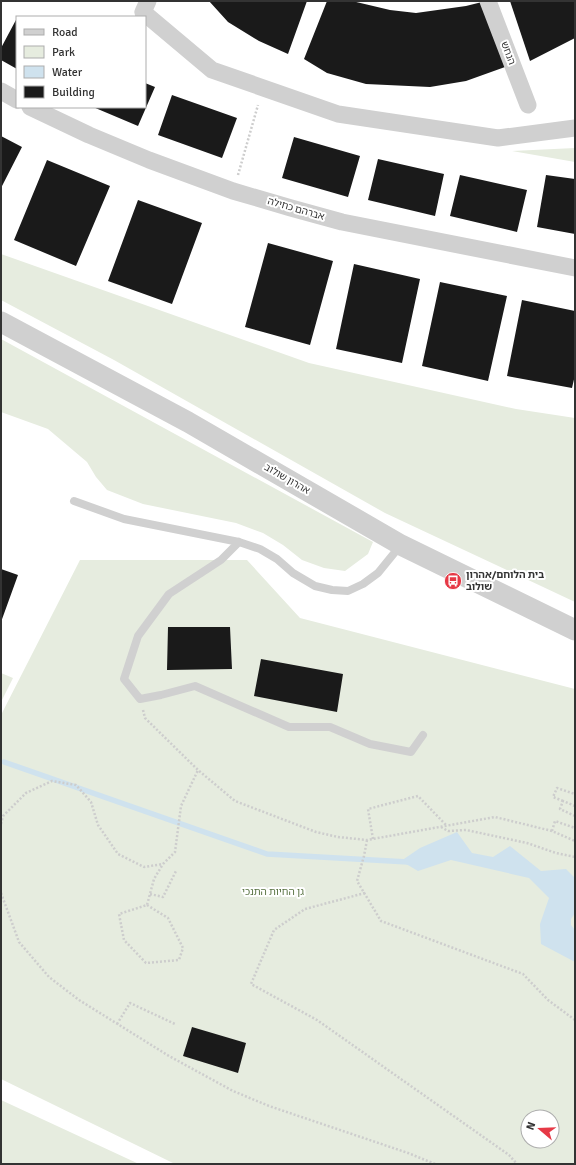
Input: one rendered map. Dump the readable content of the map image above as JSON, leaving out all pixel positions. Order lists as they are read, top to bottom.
{
  "streets": {
    "street": ["הנחש", "אברהם כחילה", "אהרון שולוב"]
  },
  "parks": ["גן החיות התנכי"],
  "places": {
    "bus stop": ["בית הלוחם/אהרון שולוב"]
  },
  "legend": [
    "Road",
    "Park",
    "Water",
    "Building"
  ],
  "north": "left"
}
